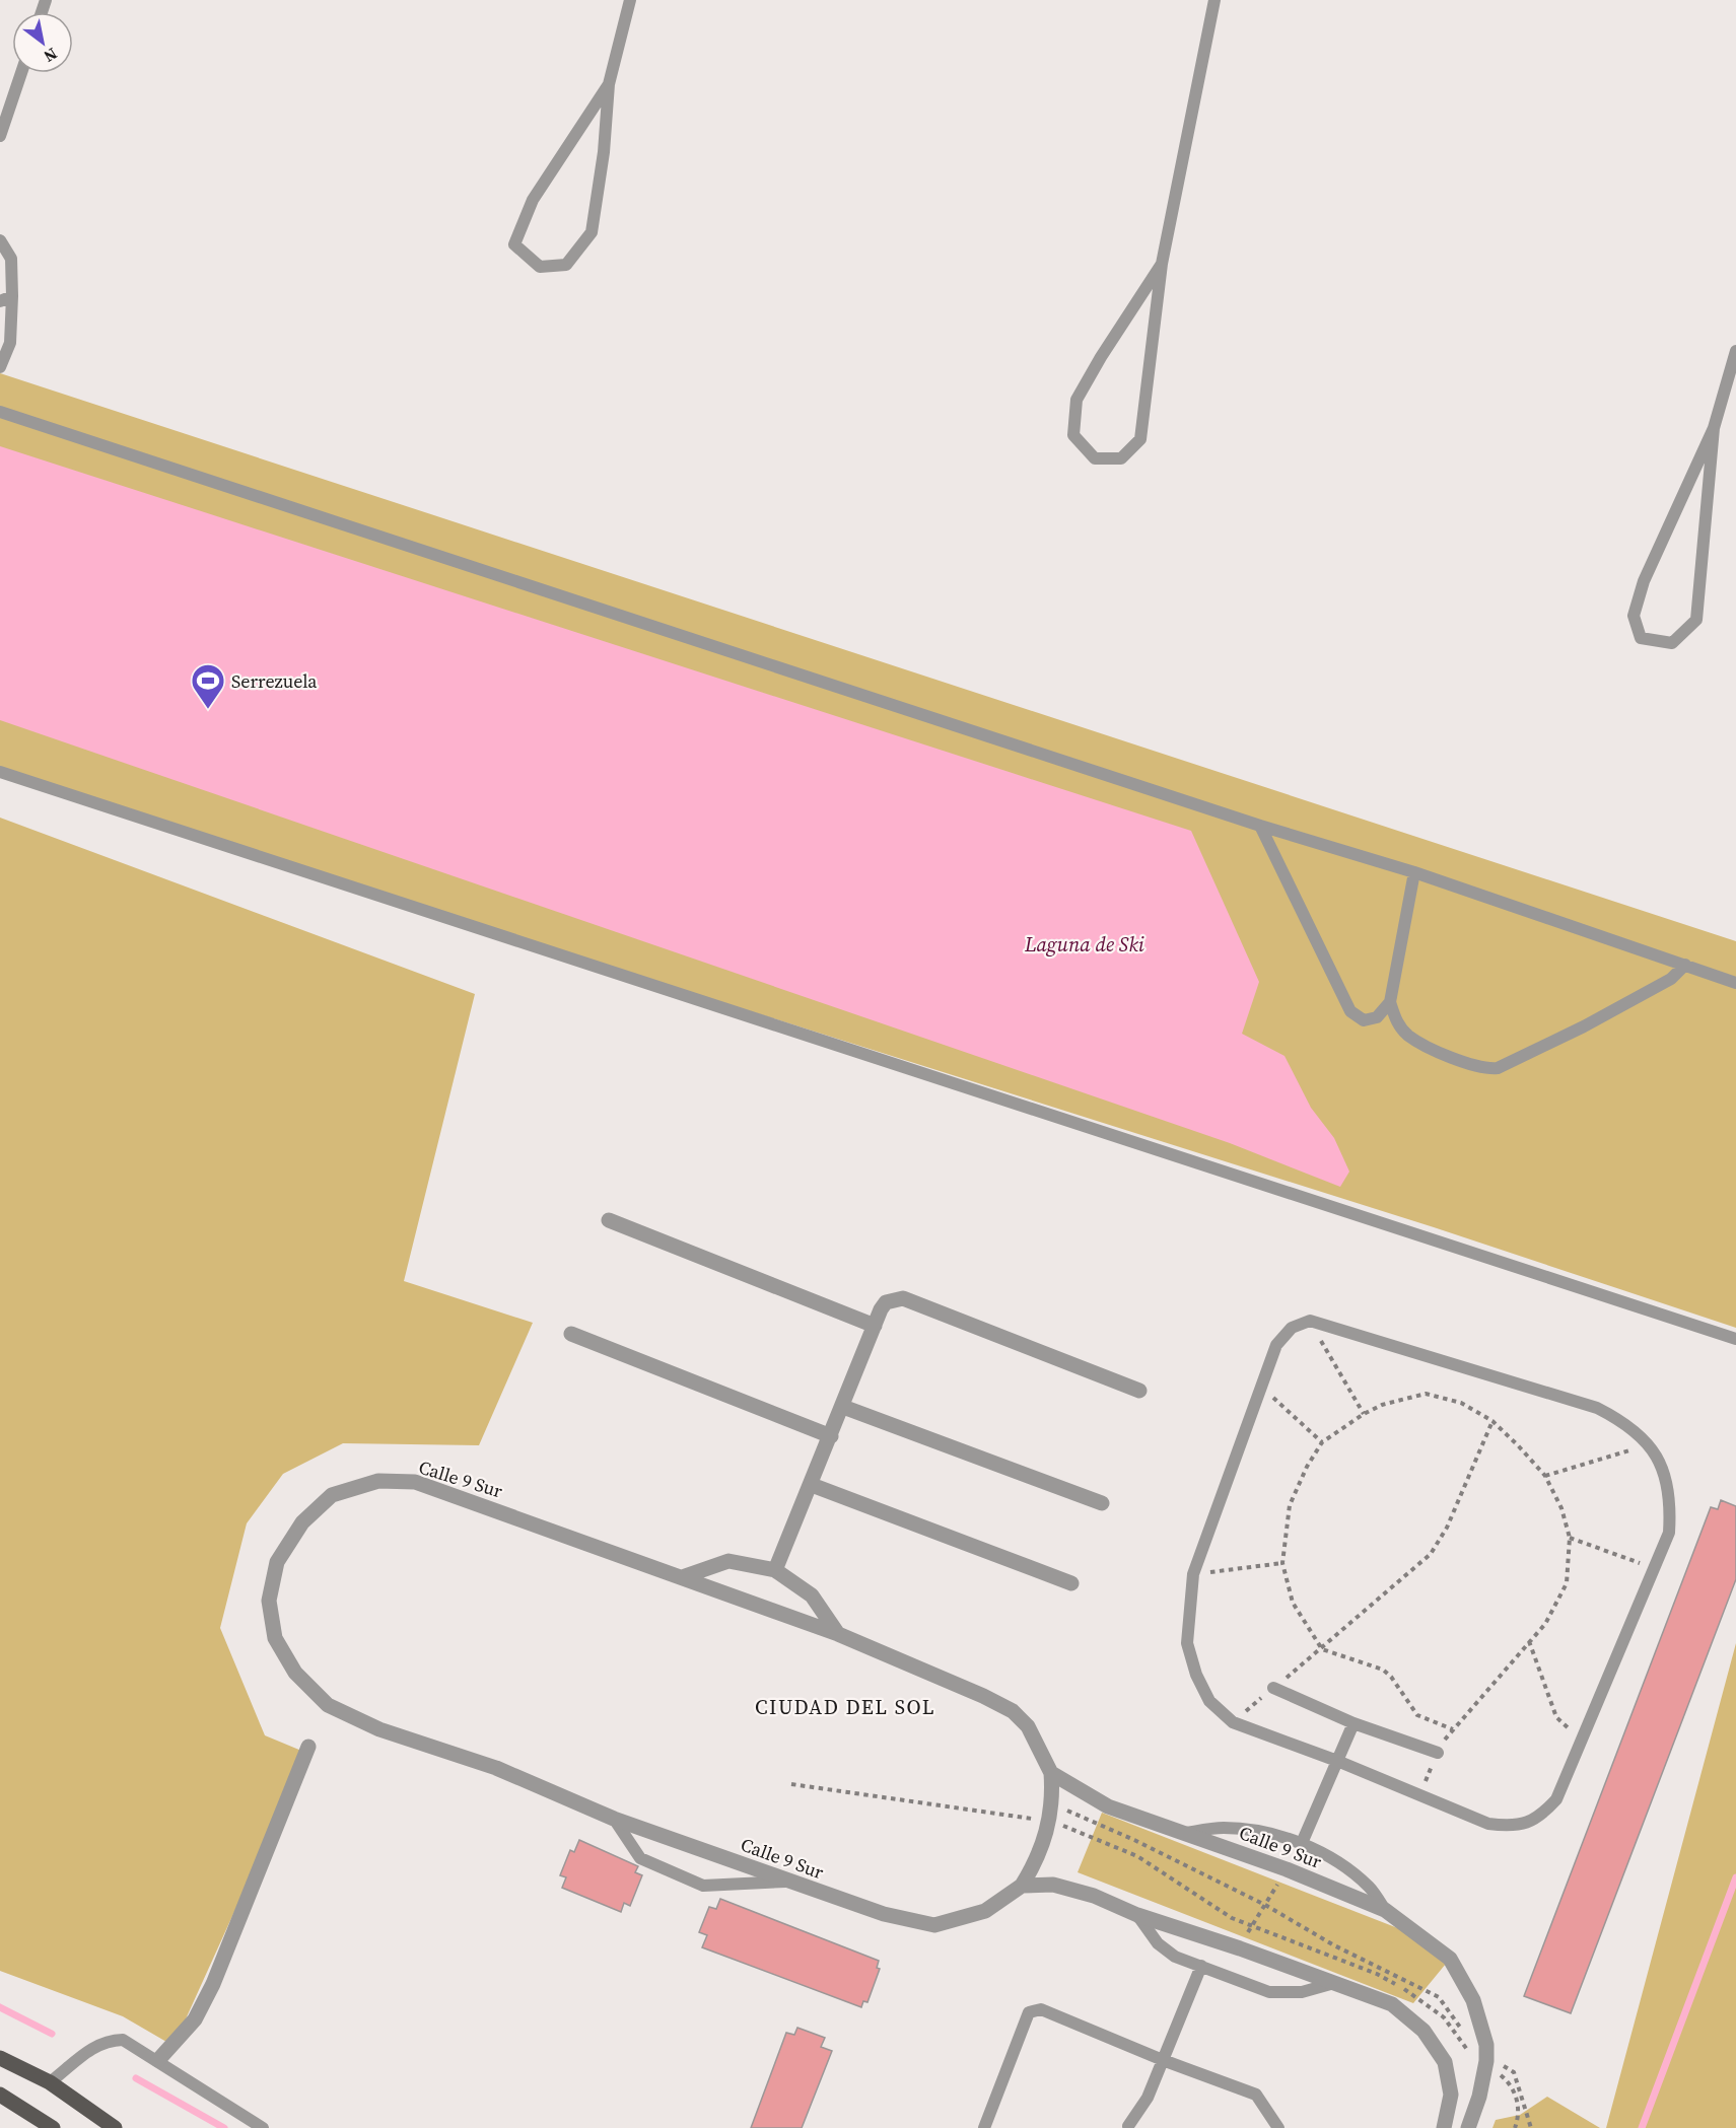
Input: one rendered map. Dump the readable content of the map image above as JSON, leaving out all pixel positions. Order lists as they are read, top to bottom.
{
  "streets": {
    "street": ["Calle 9 Sur"]
  },
  "districts": ["CIUDAD DEL SOL"],
  "water": ["Laguna de Ski"],
  "places": {
    "sports": ["Serrezuela"]
  },
  "north": "bottom right"
}
